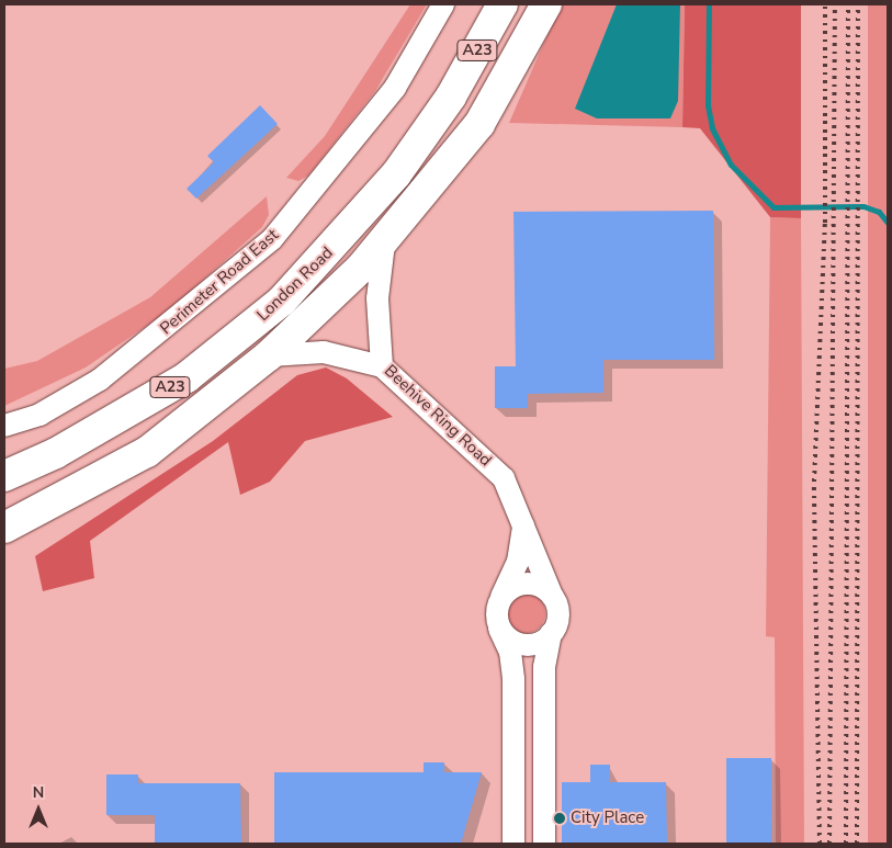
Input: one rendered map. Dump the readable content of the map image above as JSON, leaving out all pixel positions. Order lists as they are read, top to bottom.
{
  "streets": {
    "main road": ["A23", "London Road"],
    "street": ["Perimeter Road East", "Beehive Ring Road"]
  },
  "crossings": [
    ["London Road", "Beehive Ring Road"]
  ],
  "places": ["City Place"],
  "north": "top"
}
